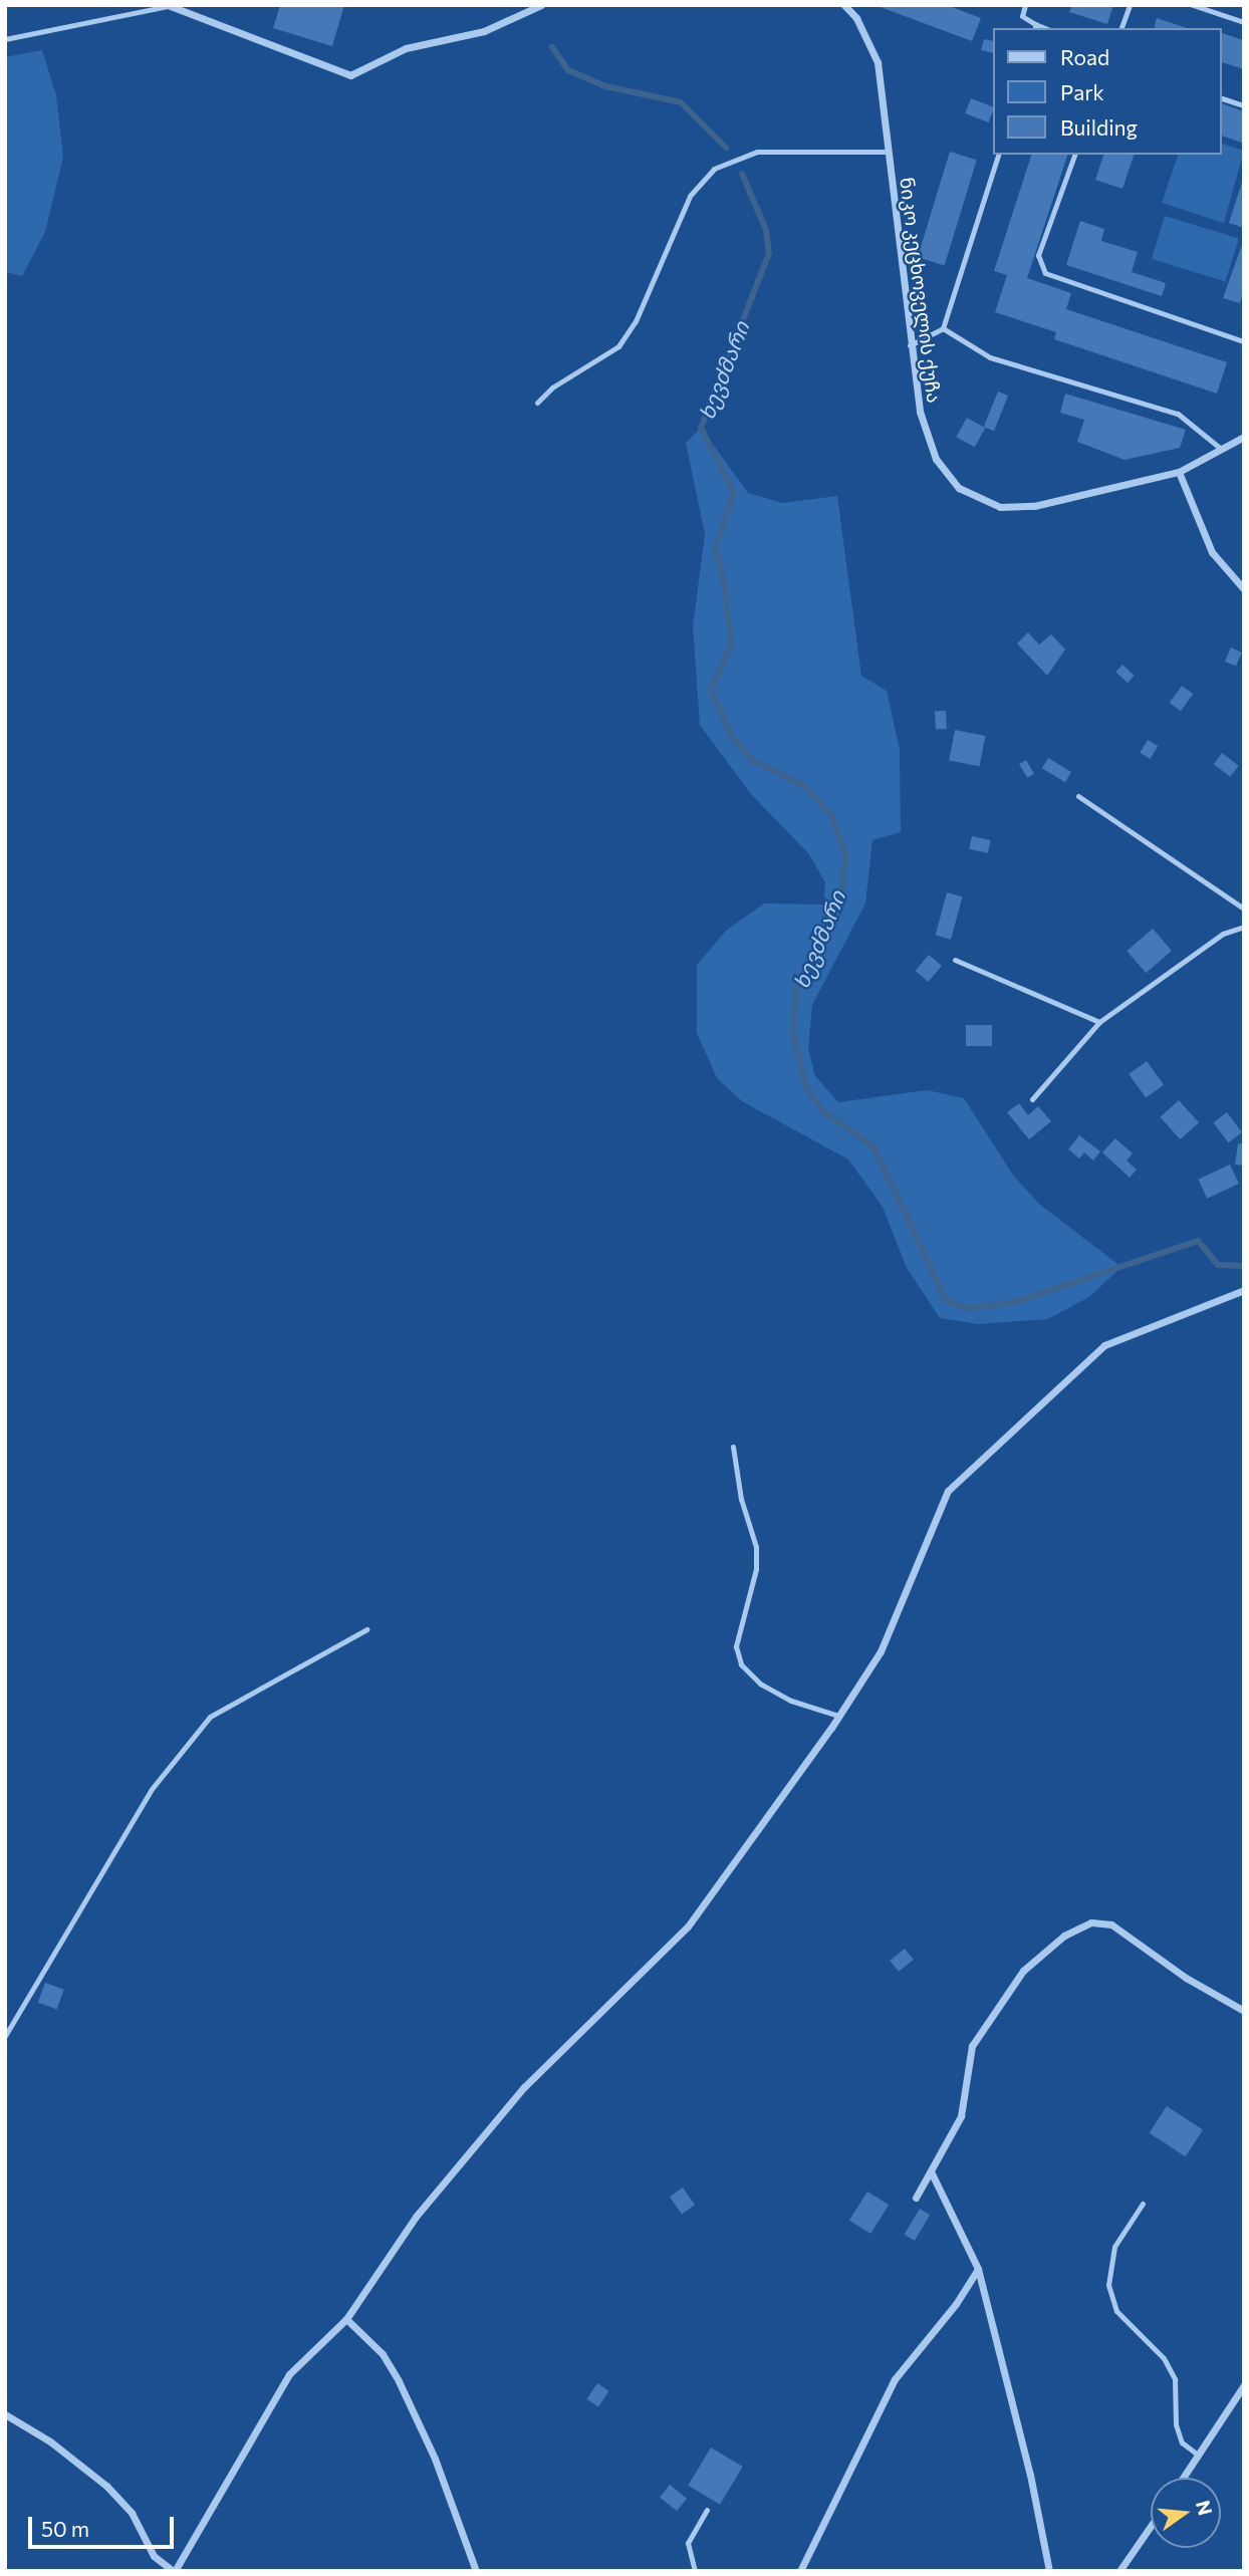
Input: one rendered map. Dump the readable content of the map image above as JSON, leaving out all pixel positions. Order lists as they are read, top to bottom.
{
  "streets": {
    "street": ["ნიკო კეცხოველის ქუჩა"]
  },
  "water": ["ხევძმარი"],
  "legend": ["Road", "Park", "Building"],
  "scale_bar": "50 m",
  "north": "right"
}
